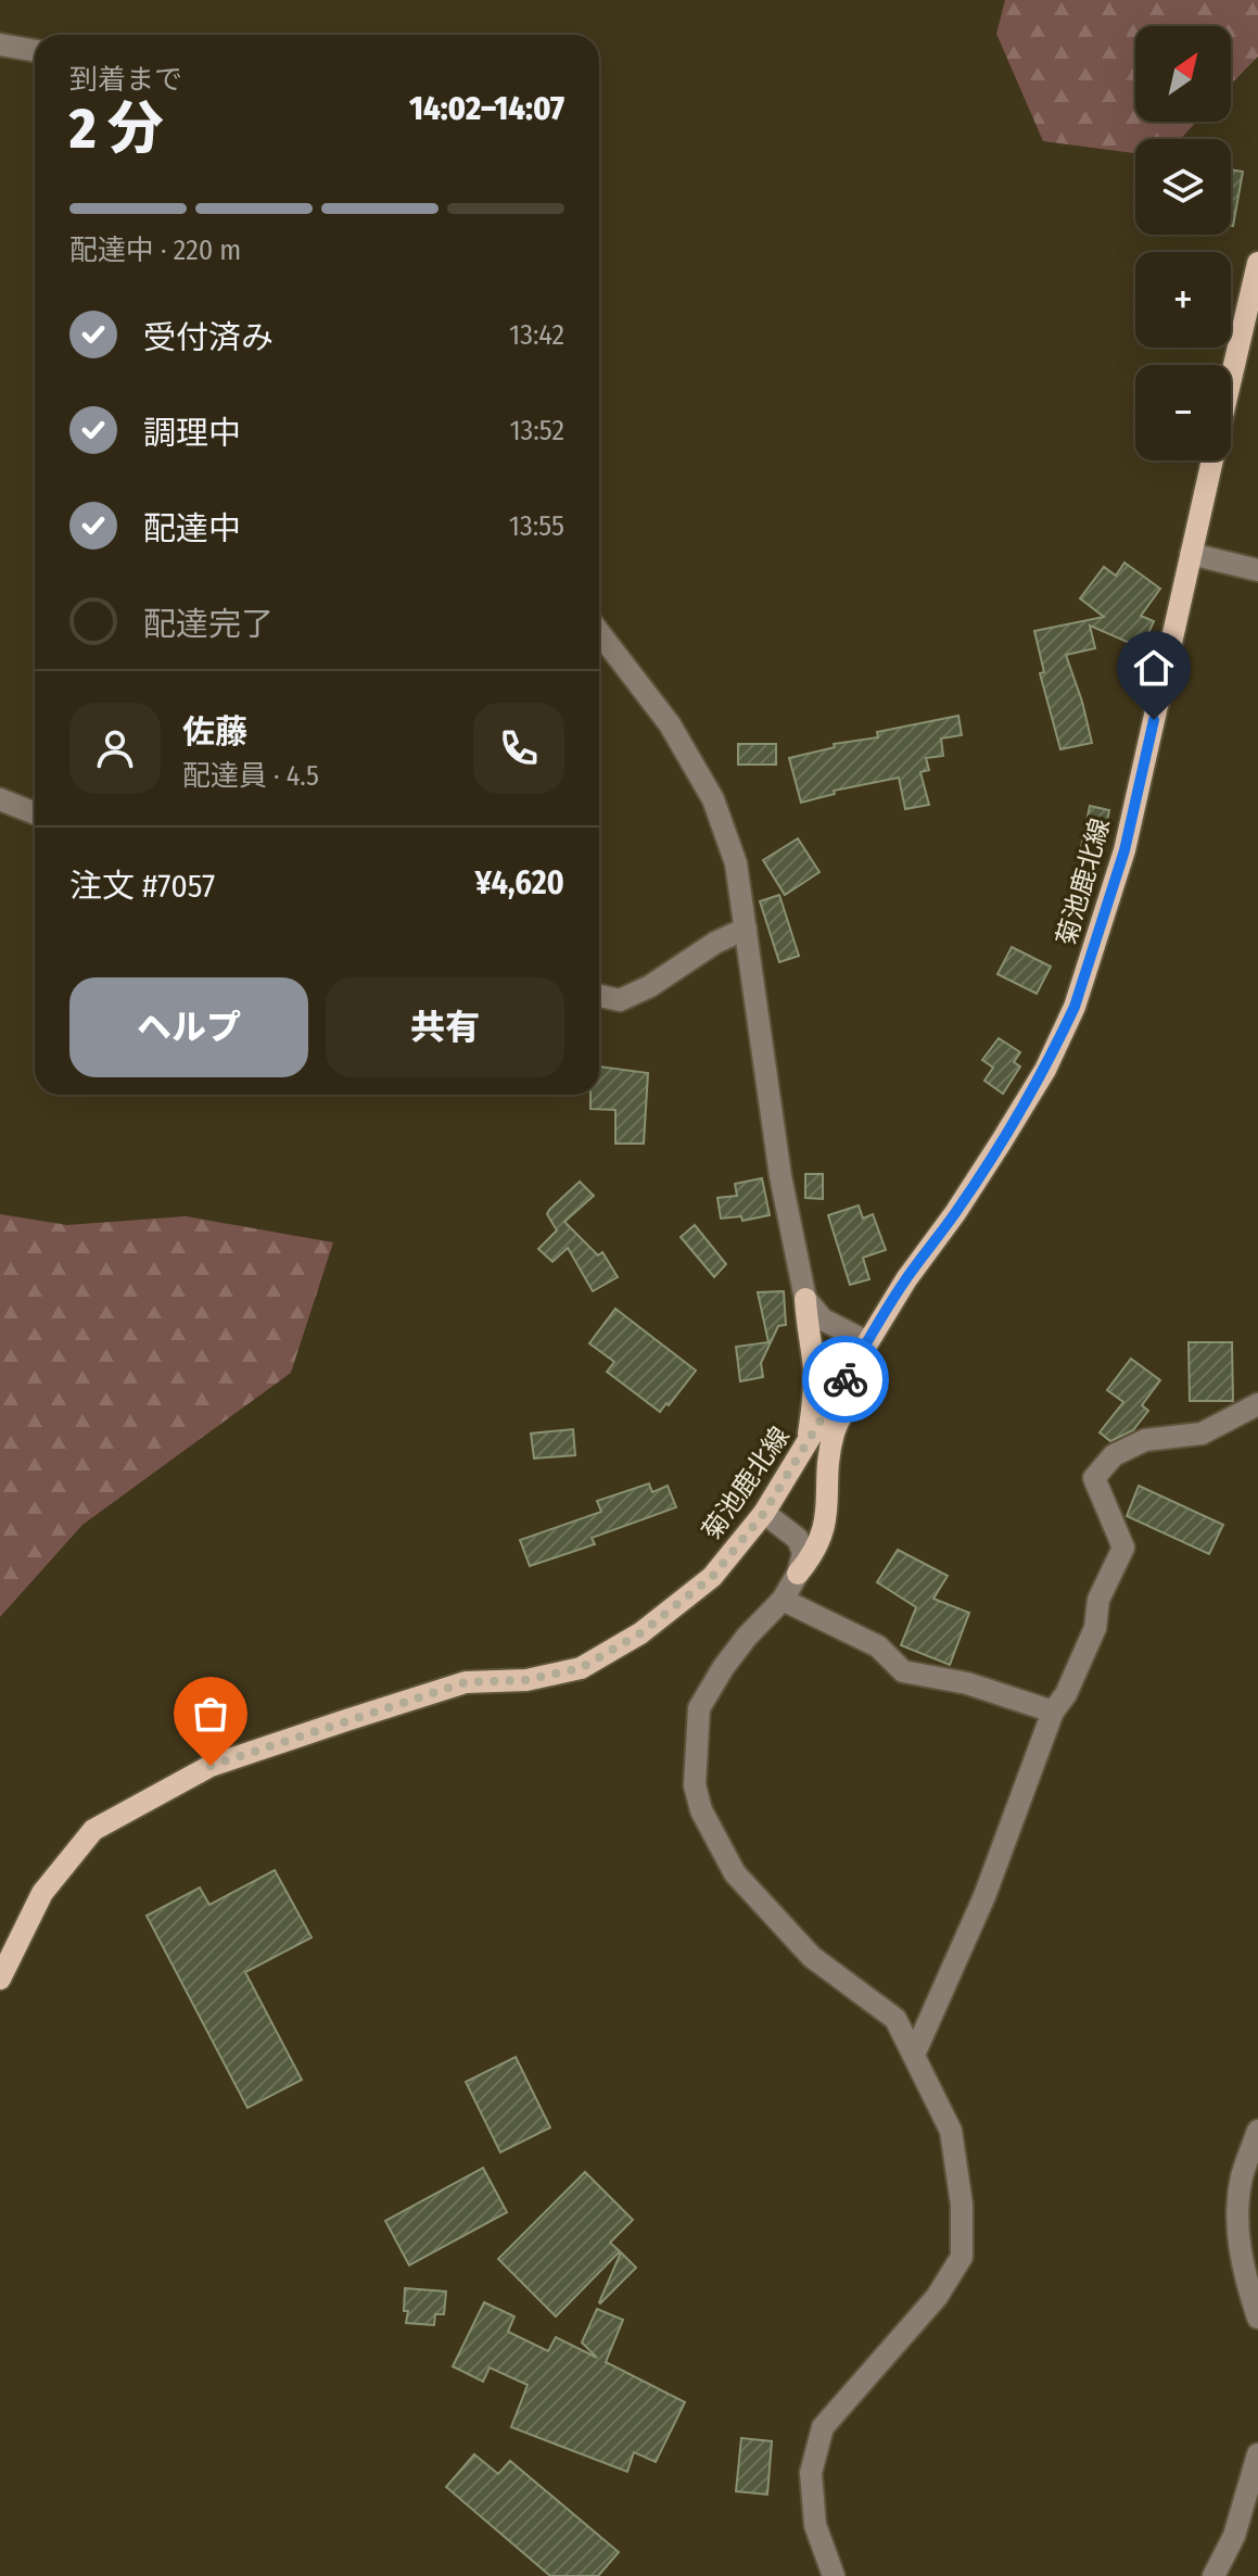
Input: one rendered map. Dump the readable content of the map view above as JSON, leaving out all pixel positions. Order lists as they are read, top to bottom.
{
  "streets": {
    "main road": ["菊池鹿北線"]
  },
  "north": "top right",
  "page": {
    "map_buttons": ["+", "−"],
    "heading": ["2 分", "到着まで", "14:02–14:07"],
    "panel": [
      "佐藤",
      "配達員 · 4.5",
      "注文 #7057",
      "¥4,620"
    ],
    "bar": "配達中 · 220 m",
    "list": [
      ["受付済み", "13:42"],
      ["調理中", "13:52"],
      ["配達中", "13:55"],
      "配達完了"
    ],
    "buttons": ["ヘルプ", "共有"]
  }
}
